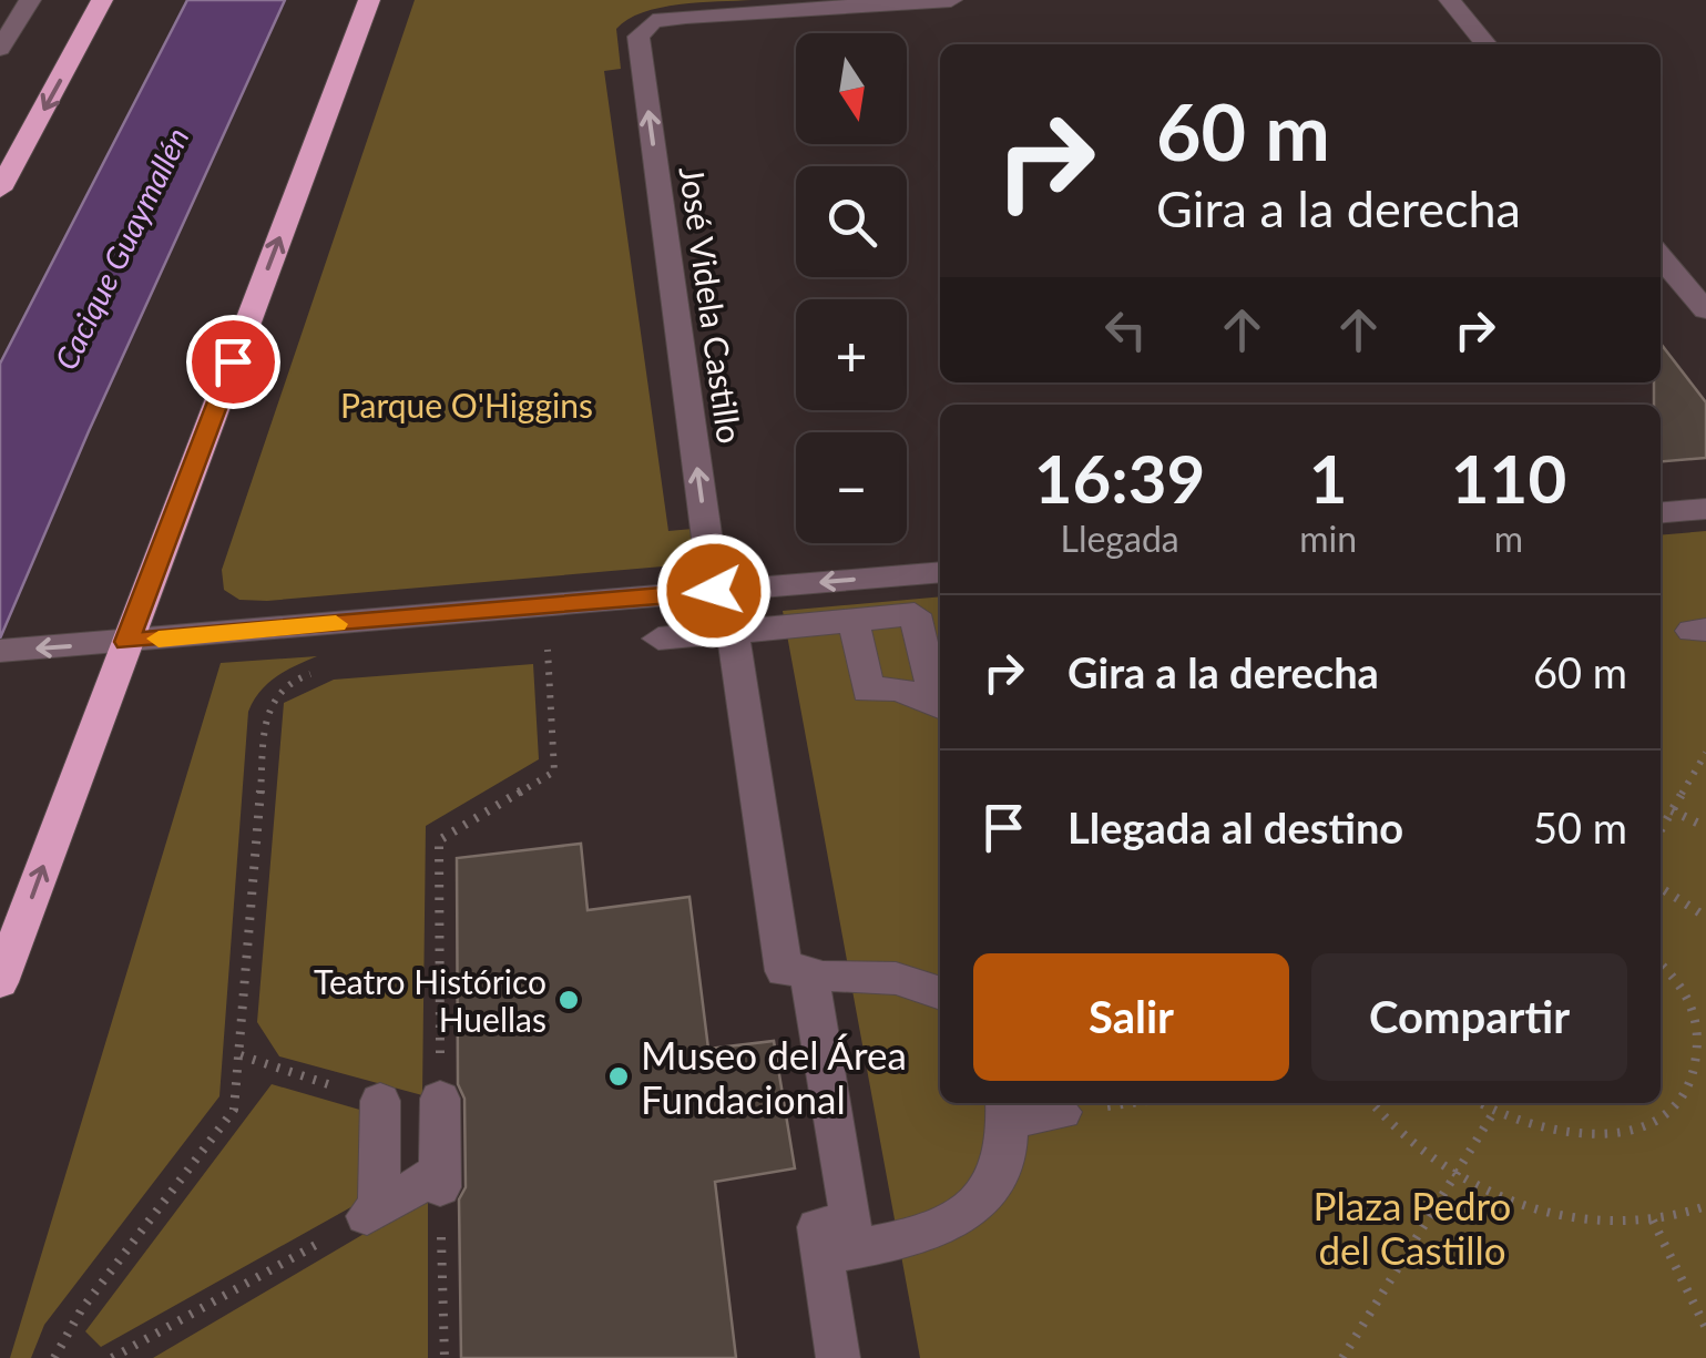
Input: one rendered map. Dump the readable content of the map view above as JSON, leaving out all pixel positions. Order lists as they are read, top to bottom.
{
  "streets": {
    "street": ["José Videla Castillo"]
  },
  "water": ["Cacique Guaymallén"],
  "parks": ["Parque O'Higgins", "Plaza Pedro del Castillo"],
  "places": ["Teatro Histórico Huellas", "Museo del Área Fundacional"],
  "north": "bottom",
  "page": {
    "map_buttons": ["+", "−"],
    "turn": ["60 m", "Gira a la derecha"],
    "eta": [
      "16:39",
      "Llegada",
      "1",
      "min",
      "110",
      "m"
    ],
    "list": [
      {
        "name": "Gira a la derecha",
        "value": "60 m"
      },
      {
        "name": "Llegada al destino",
        "value": "50 m"
      }
    ],
    "buttons": ["Salir", "Compartir"]
  }
}
